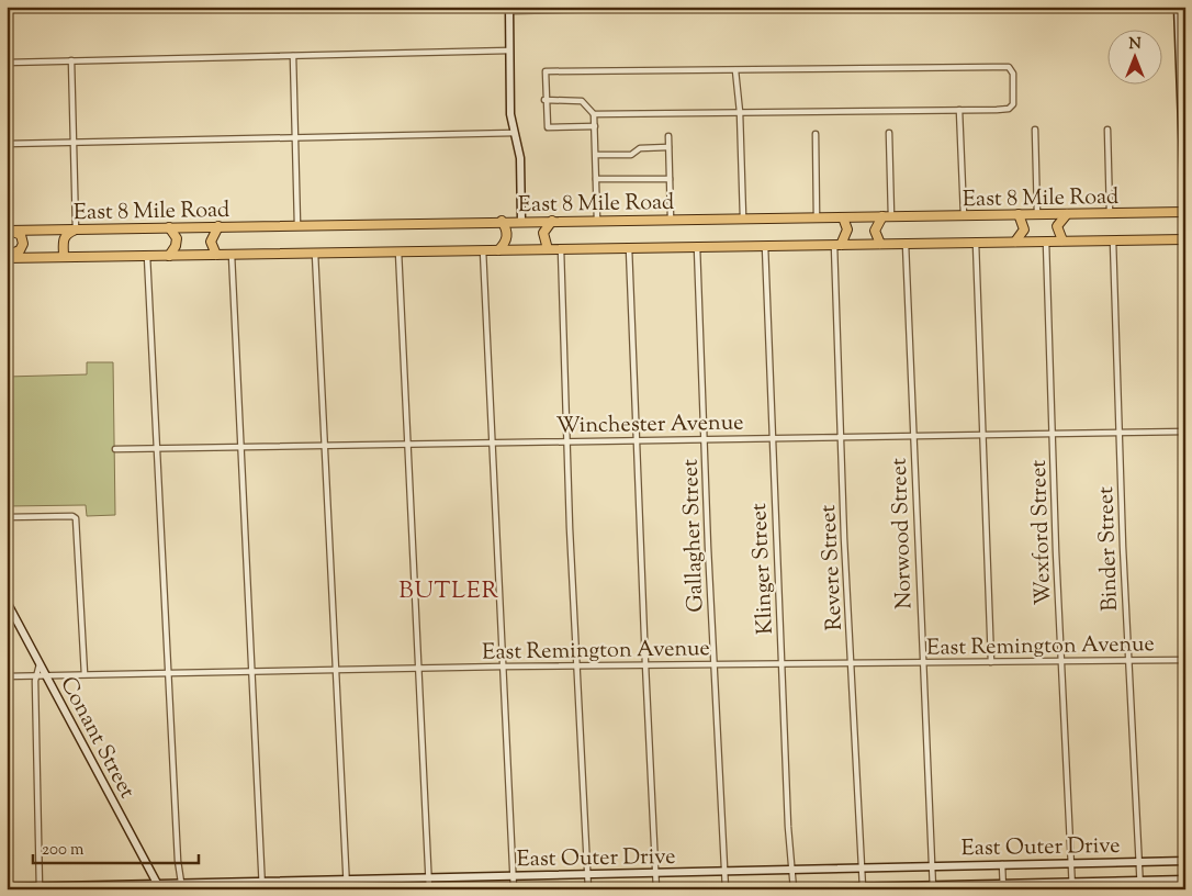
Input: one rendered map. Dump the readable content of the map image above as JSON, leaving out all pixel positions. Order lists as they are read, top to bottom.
{
  "streets": {
    "highway": ["East 8 Mile Road"],
    "main road": ["Conant Street", "East Outer Drive"],
    "street": [
      "Winchester Avenue",
      "Wexford Street",
      "Norwood Street",
      "Gallagher Street",
      "Binder Street",
      "Revere Street",
      "Klinger Street",
      "East Remington Avenue"
    ]
  },
  "crossings": [
    ["East 8 Mile Road", "Wexford Street"],
    ["East 8 Mile Road", "Norwood Street"],
    ["East 8 Mile Road", "Gallagher Street"],
    ["East 8 Mile Road", "Binder Street"],
    ["East 8 Mile Road", "Revere Street"],
    ["East 8 Mile Road", "Klinger Street"],
    ["Winchester Avenue", "Wexford Street"],
    ["Winchester Avenue", "Norwood Street"],
    ["Winchester Avenue", "Gallagher Street"],
    ["Winchester Avenue", "Binder Street"],
    ["Winchester Avenue", "Revere Street"],
    ["Winchester Avenue", "Klinger Street"],
    ["Wexford Street", "East Remington Avenue"],
    ["Wexford Street", "East Outer Drive"],
    ["Norwood Street", "East Remington Avenue"],
    ["Norwood Street", "East Outer Drive"],
    ["Gallagher Street", "East Remington Avenue"],
    ["Gallagher Street", "East Outer Drive"],
    ["Binder Street", "East Remington Avenue"],
    ["Binder Street", "East Outer Drive"],
    ["Revere Street", "East Remington Avenue"],
    ["Revere Street", "East Outer Drive"],
    ["Klinger Street", "East Remington Avenue"],
    ["Klinger Street", "East Outer Drive"],
    ["East Remington Avenue", "Conant Street"],
    ["Conant Street", "East Outer Drive"]
  ],
  "districts": ["BUTLER"],
  "scale_bar": "200 m",
  "north": "top"
}
